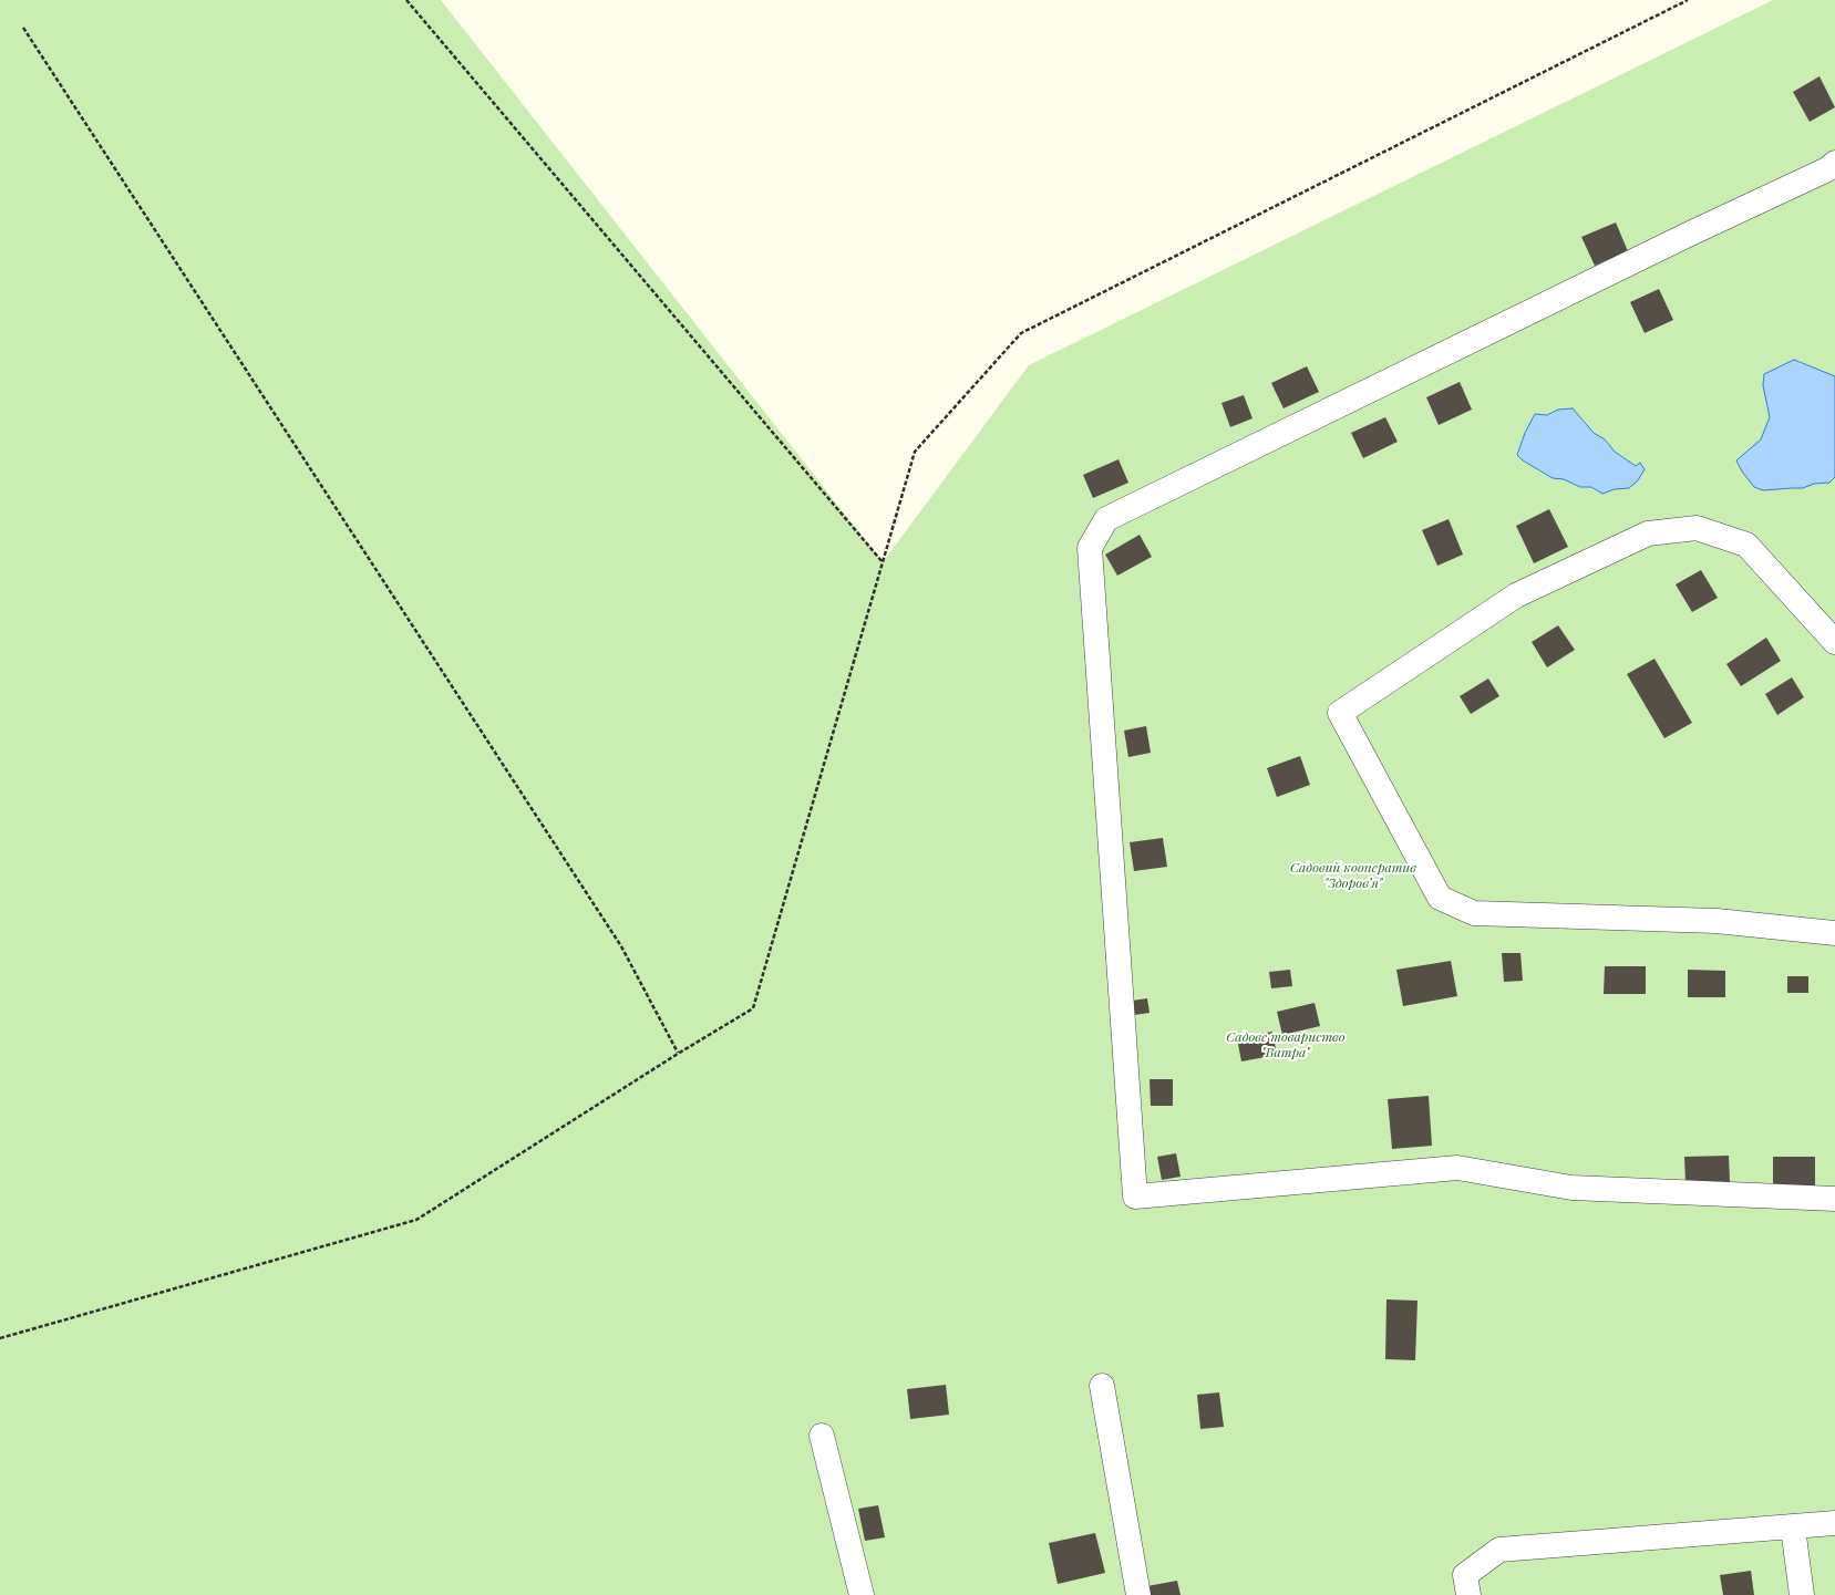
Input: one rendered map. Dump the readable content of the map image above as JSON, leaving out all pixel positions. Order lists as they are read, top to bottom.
{
  "parks": ["Садовий кооператив \"Здоров’я\"", "Садове товариство \"Ватра\""]
}
